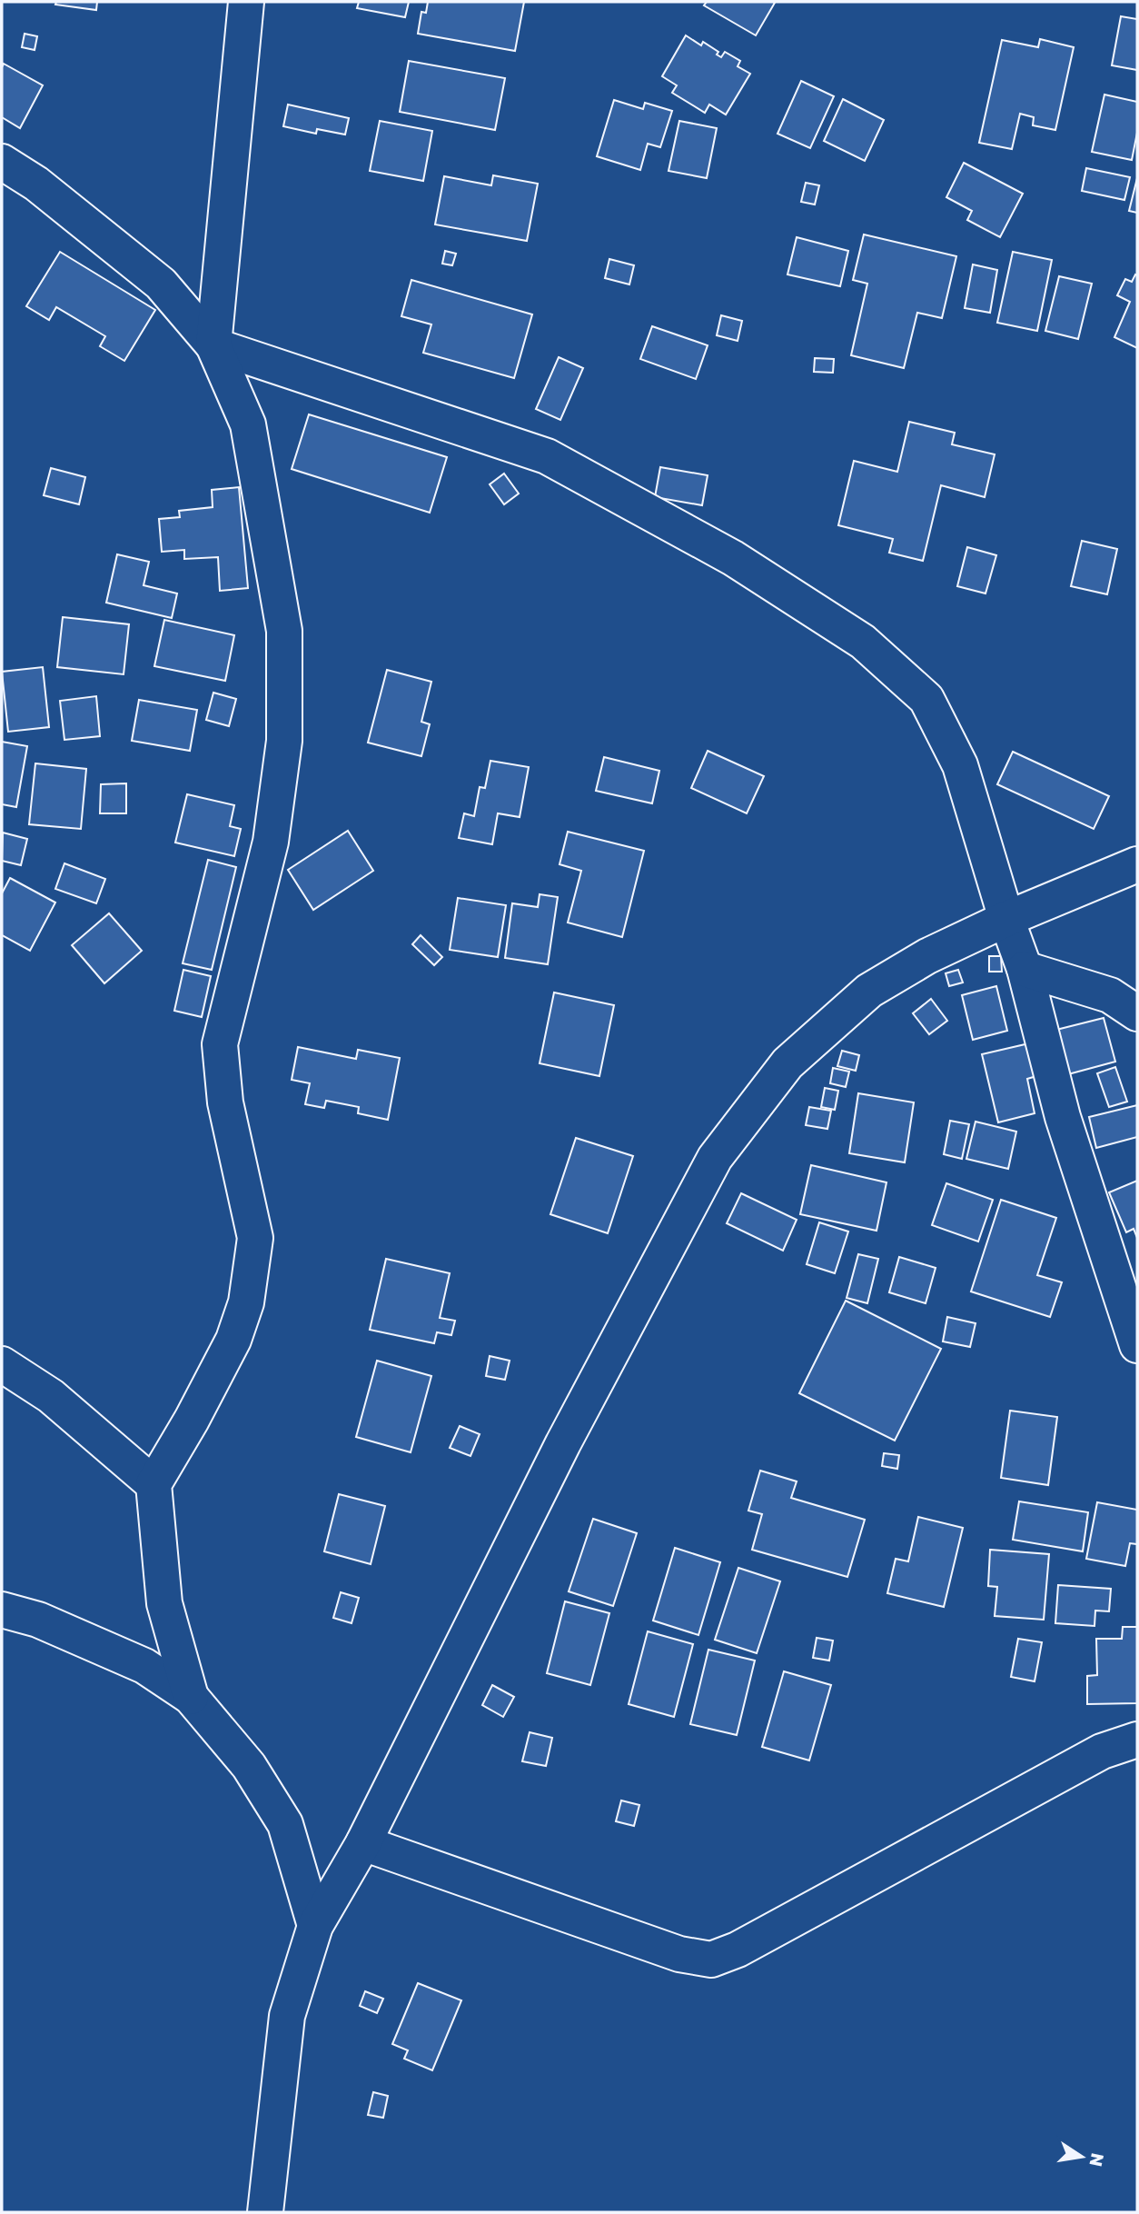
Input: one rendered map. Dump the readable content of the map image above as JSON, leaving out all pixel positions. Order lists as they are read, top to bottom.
{
  "north": "right"
}
